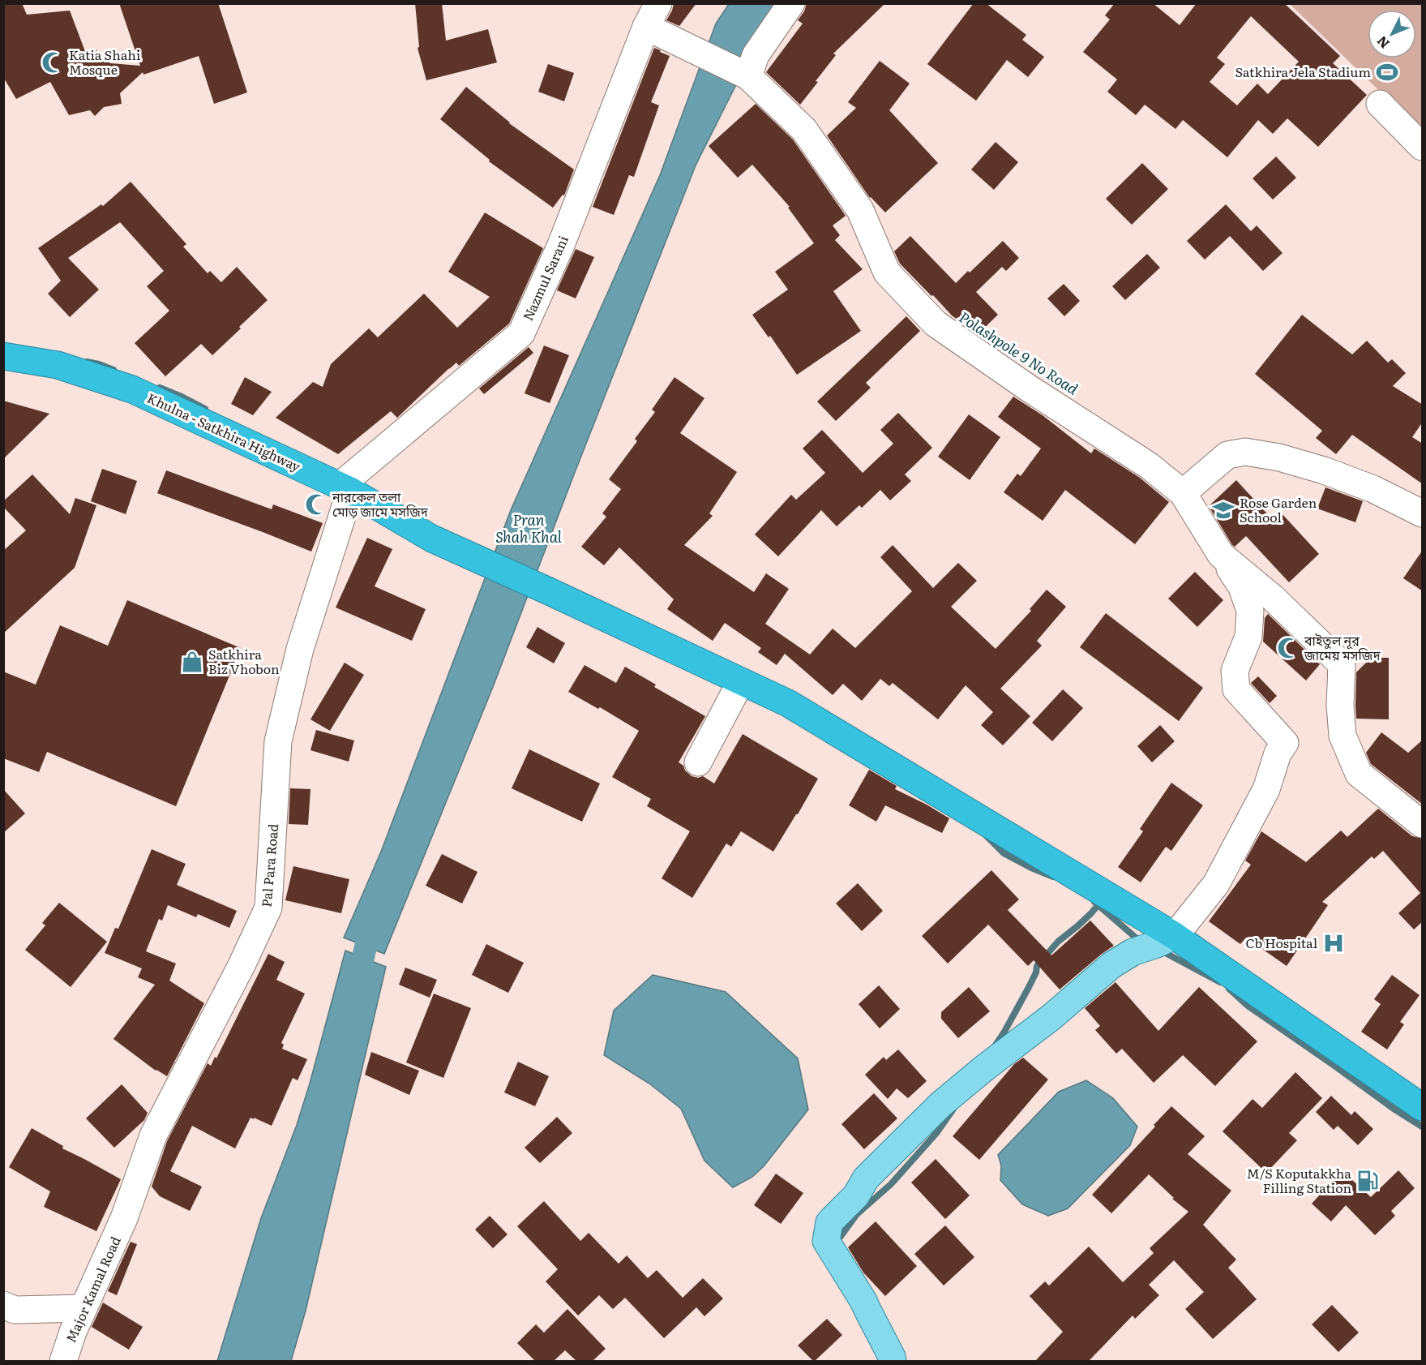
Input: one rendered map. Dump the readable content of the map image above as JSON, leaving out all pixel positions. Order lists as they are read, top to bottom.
{
  "streets": {
    "highway": ["Khulna - Satkhira Highway"],
    "street": ["Nazmul Sarani", "Pal Para Road", "Major Kamal Road"]
  },
  "crossings": [
    ["Nazmul Sarani", "Khulna - Satkhira Highway"],
    ["Nazmul Sarani", "Pal Para Road"],
    ["Khulna - Satkhira Highway", "Pal Para Road"],
    ["Pal Para Road", "Major Kamal Road"]
  ],
  "water": ["Polashpole 9 No Road", "Pran Shah Khal"],
  "places": {
    "mosque": ["Katia Shahi Mosque", "নারকেল তলা মোড় জামে মসজিদ", "বাইতুল নূর জামেয় মসজিদ"],
    "sports": ["Satkhira Jela Stadium"],
    "school or university": ["Rose Garden School"],
    "shop": ["Satkhira Biz Vhobon"],
    "hospital": ["Cb Hospital"],
    "fuel station": ["M/S Koputakkha Filling Station"]
  },
  "north": "bottom left"
}
